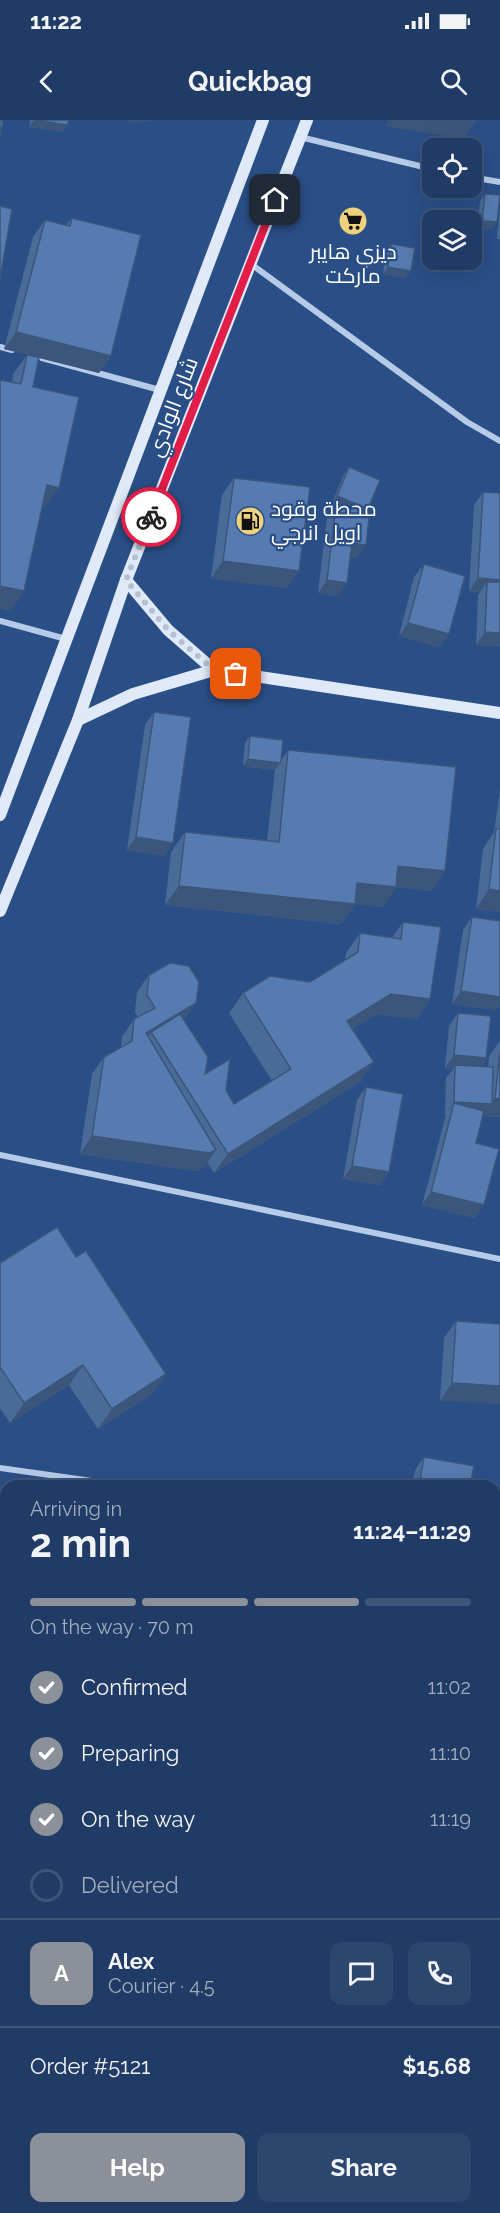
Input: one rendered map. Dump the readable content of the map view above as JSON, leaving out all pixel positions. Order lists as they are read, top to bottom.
{
  "streets": {
    "main road": ["شارع الوادي"]
  },
  "places": {
    "supermarket": ["ديزي هايبر ماركت"],
    "fuel station": ["محطة وقود اويل انرجي"]
  },
  "page": {
    "status": "11:22",
    "header": "Quickbag",
    "heading": ["2 min", "Arriving in", "11:24–11:29"],
    "panel": [
      "Alex",
      "Courier · 4.5",
      "Order #5121",
      "$15.68"
    ],
    "bar": "On the way · 70 m",
    "list": [
      ["Confirmed", "11:02"],
      ["Preparing", "11:10"],
      ["On the way", "11:19"],
      "Delivered"
    ],
    "round": "A",
    "buttons": ["Help", "Share"]
  }
}
